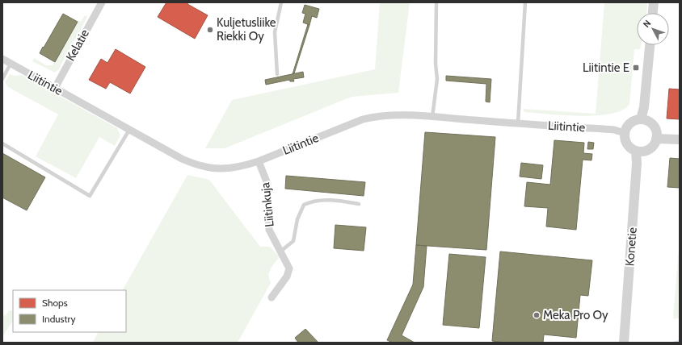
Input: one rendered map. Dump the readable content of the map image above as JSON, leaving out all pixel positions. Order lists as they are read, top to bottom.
{
  "streets": {
    "street": [
      "Kelatie",
      "Liitintie",
      "Liitinkuja",
      "Konetie"
    ]
  },
  "crossings": [
    ["Kelatie", "Liitintie"],
    ["Liitintie", "Liitinkuja"],
    ["Liitintie", "Konetie"]
  ],
  "places": {
    "other": ["Kuljetusliike Riekki Oy", "Meka Pro Oy"],
    "transit": ["Liitintie E"]
  },
  "legend": ["Shops", "Industry"],
  "north": "top left"
}
